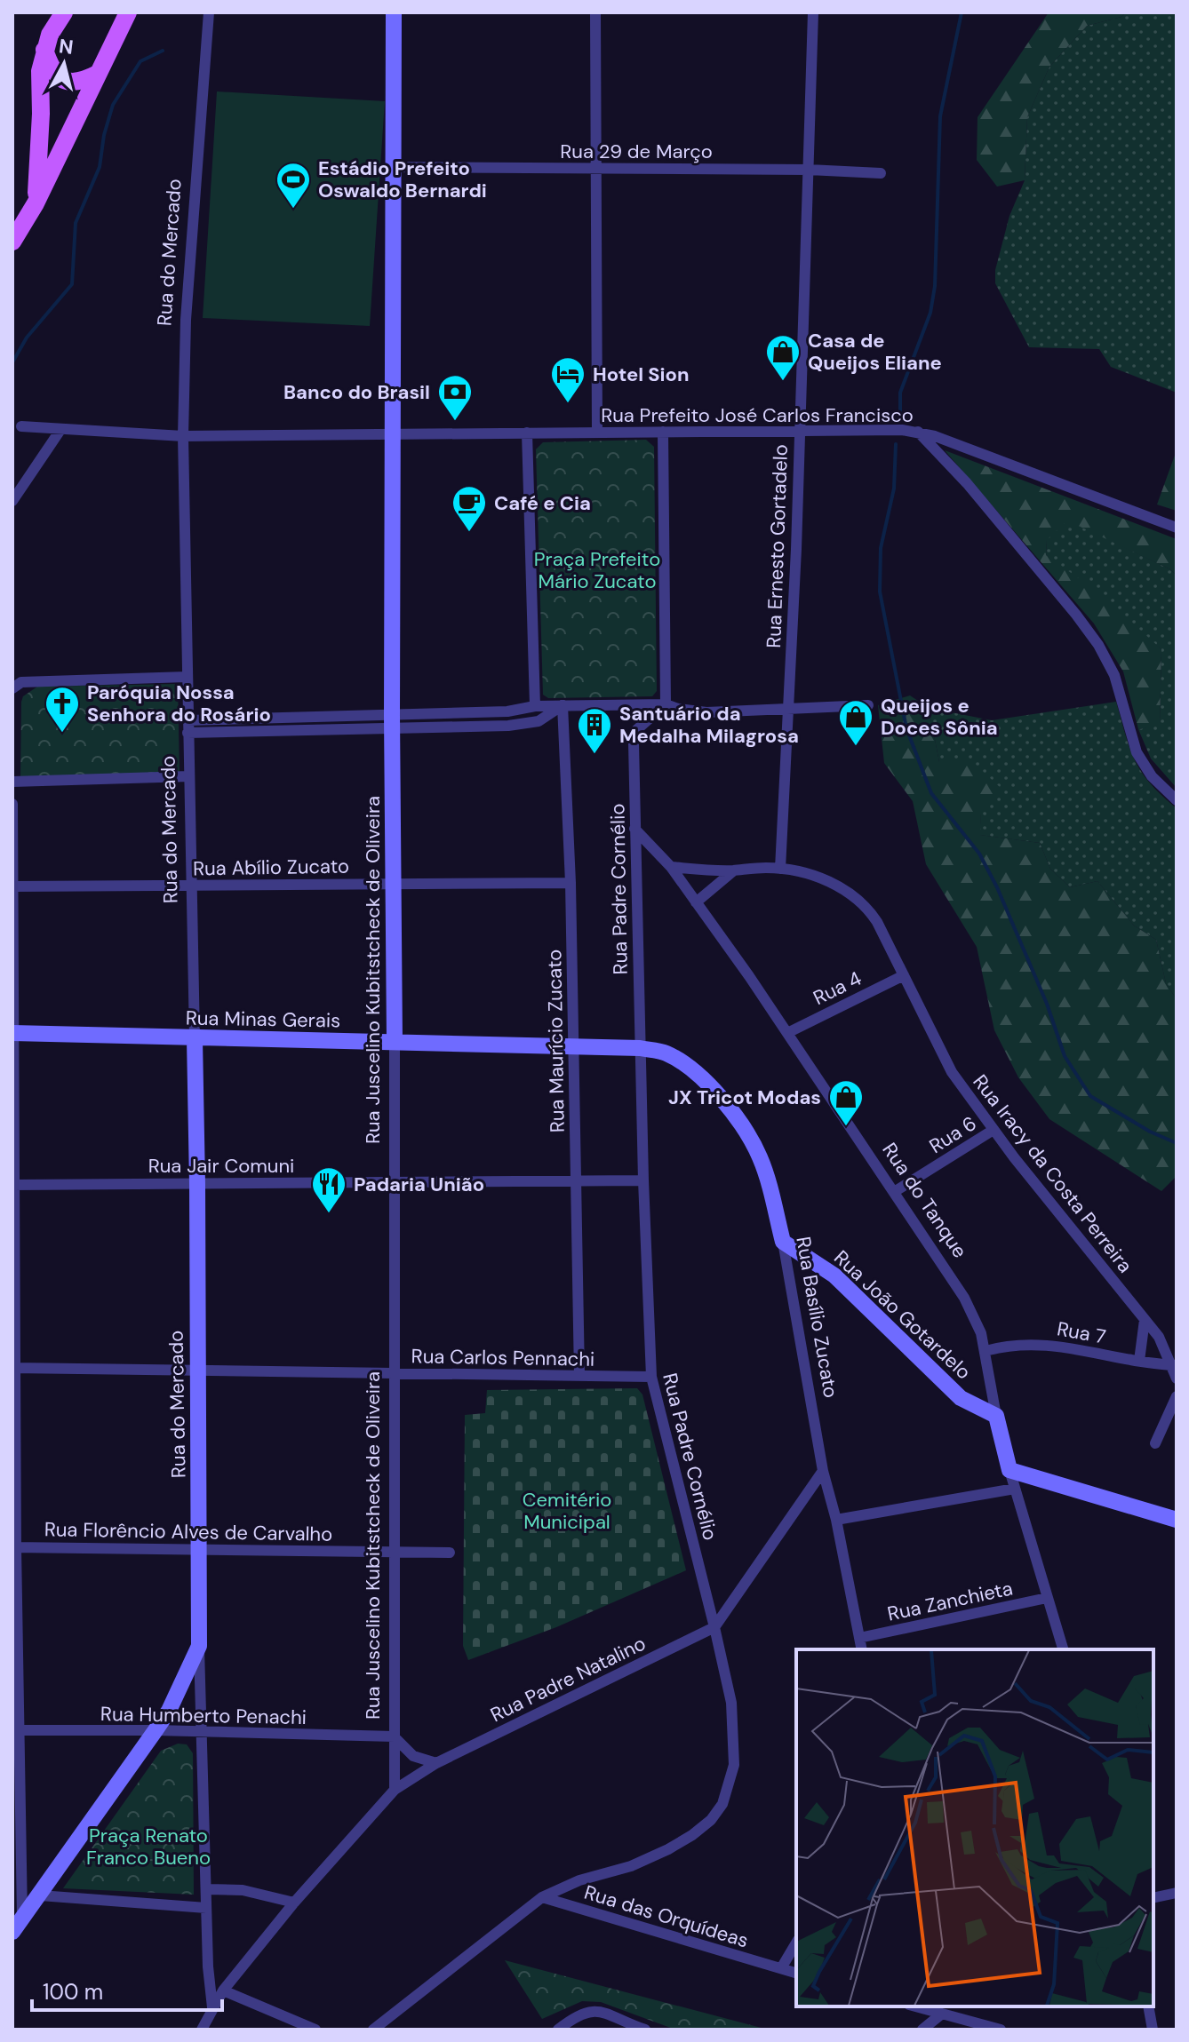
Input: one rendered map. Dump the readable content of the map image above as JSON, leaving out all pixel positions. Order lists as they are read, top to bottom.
{
  "streets": {
    "street": [
      "Rua 29 de Março",
      "Rua do Mercado",
      "Rua Prefeito José Carlos Francisco",
      "Rua Ernesto Gortadelo",
      "Rua Abílio Zucato",
      "Rua Padre Cornélio",
      "Rua Juscelino Kubitstcheck de Oliveira",
      "Rua 4",
      "Rua Minas Gerais",
      "Rua Maurício Zucato",
      "Rua 6",
      "Rua Jair Comuni",
      "Rua Iracy da Costa Perreira",
      "Rua do Tanque",
      "Rua João Gotardelo",
      "Rua Basílio Zucato",
      "Rua 7",
      "Rua Carlos Pennachi",
      "Rua Florêncio Alves de Carvalho",
      "Rua Zanchieta",
      "Rua Padre Natalino",
      "Rua Humberto Penachi",
      "Rua das Orquídeas"
    ]
  },
  "crossings": [
    ["Rua 29 de Março", "Rua Ernesto Gortadelo"],
    ["Rua 29 de Março", "Rua Juscelino Kubitstcheck de Oliveira"],
    ["Rua do Mercado", "Rua Prefeito José Carlos Francisco"],
    ["Rua do Mercado", "Rua Abílio Zucato"],
    ["Rua do Mercado", "Rua Minas Gerais"],
    ["Rua do Mercado", "Rua Jair Comuni"],
    ["Rua do Mercado", "Rua Carlos Pennachi"],
    ["Rua do Mercado", "Rua Florêncio Alves de Carvalho"],
    ["Rua Prefeito José Carlos Francisco", "Rua Ernesto Gortadelo"],
    ["Rua Prefeito José Carlos Francisco", "Rua Juscelino Kubitstcheck de Oliveira"],
    ["Rua Ernesto Gortadelo", "Rua Iracy da Costa Perreira"],
    ["Rua Abílio Zucato", "Rua Juscelino Kubitstcheck de Oliveira"],
    ["Rua Abílio Zucato", "Rua Maurício Zucato"],
    ["Rua Padre Cornélio", "Rua Minas Gerais"],
    ["Rua Padre Cornélio", "Rua Jair Comuni"],
    ["Rua Padre Cornélio", "Rua do Tanque"],
    ["Rua Padre Cornélio", "Rua Basílio Zucato"],
    ["Rua Padre Cornélio", "Rua Carlos Pennachi"],
    ["Rua Padre Cornélio", "Rua Padre Natalino"],
    ["Rua Padre Cornélio", "Rua das Orquídeas"],
    ["Rua Juscelino Kubitstcheck de Oliveira", "Rua Minas Gerais"],
    ["Rua Juscelino Kubitstcheck de Oliveira", "Rua Jair Comuni"],
    ["Rua Juscelino Kubitstcheck de Oliveira", "Rua Carlos Pennachi"],
    ["Rua Juscelino Kubitstcheck de Oliveira", "Rua Florêncio Alves de Carvalho"],
    ["Rua Juscelino Kubitstcheck de Oliveira", "Rua Padre Natalino"],
    ["Rua Juscelino Kubitstcheck de Oliveira", "Rua Humberto Penachi"],
    ["Rua 4", "Rua Iracy da Costa Perreira"],
    ["Rua 4", "Rua do Tanque"],
    ["Rua Minas Gerais", "Rua Maurício Zucato"],
    ["Rua Minas Gerais", "Rua Basílio Zucato"],
    ["Rua Maurício Zucato", "Rua Jair Comuni"],
    ["Rua Maurício Zucato", "Rua Carlos Pennachi"],
    ["Rua 6", "Rua Iracy da Costa Perreira"],
    ["Rua 6", "Rua do Tanque"],
    ["Rua Iracy da Costa Perreira", "Rua do Tanque"],
    ["Rua Iracy da Costa Perreira", "Rua 7"],
    ["Rua do Tanque", "Rua João Gotardelo"],
    ["Rua do Tanque", "Rua 7"],
    ["Rua do Tanque", "Rua Zanchieta"],
    ["Rua João Gotardelo", "Rua Basílio Zucato"],
    ["Rua Basílio Zucato", "Rua Zanchieta"]
  ],
  "parks": ["Praça Prefeito Mário Zucato", "Cemitério Municipal", "Praça Renato Franco Bueno"],
  "places": {
    "sports": ["Estádio Prefeito Oswaldo Bernardi"],
    "shop": ["Casa de Queijos Eliane", "Queijos e Doces Sônia", "JX Tricot Modas"],
    "hotel": ["Hotel Sion"],
    "bank": ["Banco do Brasil"],
    "cafe": ["Café e Cia"],
    "church": ["Paróquia Nossa Senhora do Rosário"],
    "building": ["Santuário da Medalha Milagrosa"],
    "restaurant": ["Padaria União"]
  },
  "scale_bar": "100 m",
  "north": "top"
}
